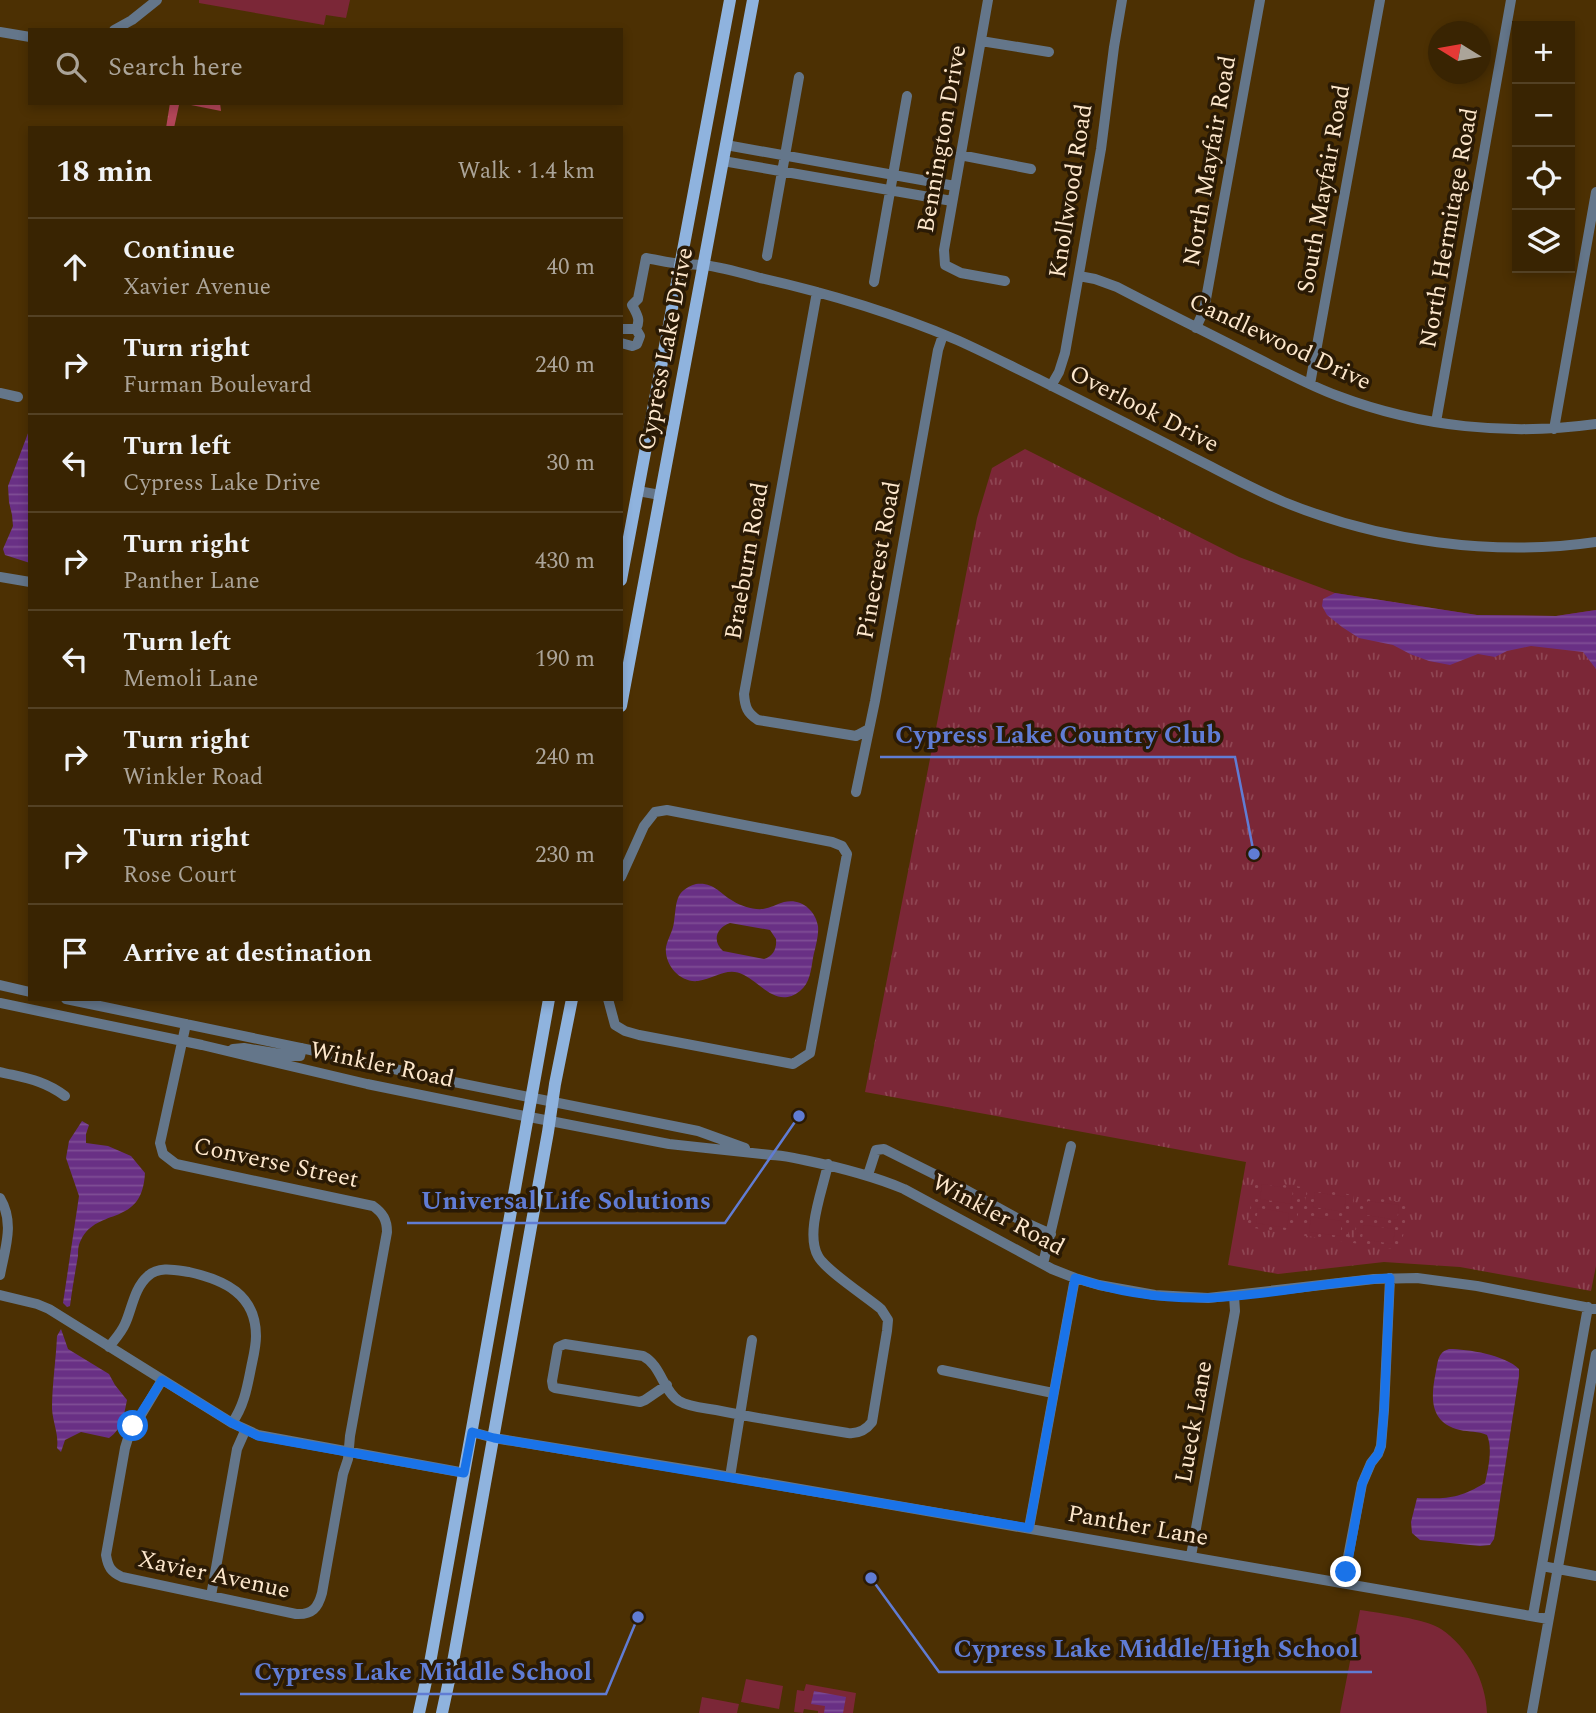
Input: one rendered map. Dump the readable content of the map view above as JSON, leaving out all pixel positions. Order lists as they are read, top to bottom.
{
  "streets": {
    "main road": ["Cypress Lake Drive"],
    "street": [
      "Bennington Drive",
      "North Mayfair Road",
      "South Mayfair Road",
      "Knollwood Road",
      "North Hermitage Road",
      "Candlewood Drive",
      "Overlook Drive",
      "Pinecrest Road",
      "Braeburn Road",
      "Winkler Road",
      "Converse Street",
      "Lueck Lane",
      "Panther Lane",
      "Xavier Avenue"
    ]
  },
  "crossings": [
    ["North Mayfair Road", "Candlewood Drive"],
    ["South Mayfair Road", "Candlewood Drive"],
    ["Knollwood Road", "Candlewood Drive"],
    ["Knollwood Road", "Overlook Drive"],
    ["North Hermitage Road", "Candlewood Drive"],
    ["Cypress Lake Drive", "Overlook Drive"],
    ["Overlook Drive", "Pinecrest Road"],
    ["Overlook Drive", "Braeburn Road"],
    ["Pinecrest Road", "Braeburn Road"],
    ["Winkler Road", "Converse Street"],
    ["Winkler Road", "Lueck Lane"],
    ["Converse Street", "Xavier Avenue"],
    ["Lueck Lane", "Panther Lane"]
  ],
  "places": [
    "Cypress Lake Country Club",
    "Universal Life Solutions",
    "Cypress Lake Middle/High School",
    "Cypress Lake Middle School"
  ],
  "north": "left",
  "page": {
    "map_buttons": ["+", "−"],
    "search": "Search here",
    "heading": ["18 min", "Walk · 1.4 km"],
    "list": [
      ["Continue", "Xavier Avenue", "40 m"],
      ["Turn right", "Furman Boulevard", "240 m"],
      ["Turn left", "Cypress Lake Drive", "30 m"],
      ["Turn right", "Panther Lane", "430 m"],
      ["Turn left", "Memoli Lane", "190 m"],
      ["Turn right", "Winkler Road", "240 m"],
      ["Turn right", "Rose Court", "230 m"],
      "Arrive at destination"
    ]
  }
}
